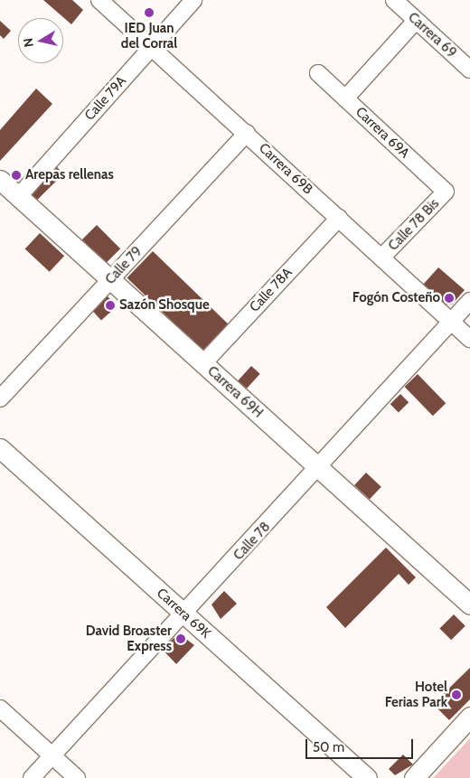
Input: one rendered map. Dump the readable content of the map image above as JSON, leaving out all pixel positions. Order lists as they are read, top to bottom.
{
  "streets": {
    "street": [
      "Carrera 69",
      "Calle 79A",
      "Carrera 69A",
      "Carrera 69B",
      "Calle 78 Bis",
      "Calle 79",
      "Calle 78A",
      "Carrera 69H",
      "Calle 78",
      "Carrera 69K"
    ]
  },
  "crossings": [
    ["Calle 79A", "Carrera 69B"],
    ["Calle 79A", "Carrera 69H"],
    ["Carrera 69A", "Calle 78 Bis"],
    ["Carrera 69B", "Calle 78 Bis"],
    ["Carrera 69B", "Calle 79"],
    ["Carrera 69B", "Calle 78A"],
    ["Carrera 69B", "Calle 78"],
    ["Calle 79", "Carrera 69H"],
    ["Calle 78A", "Carrera 69H"],
    ["Carrera 69H", "Calle 78"],
    ["Calle 78", "Carrera 69K"]
  ],
  "places": [
    "IED Juan del Corral",
    "Arepas rellenas",
    "Fogón Costeño",
    "Sazón Shosque",
    "David Broaster Express",
    "Hotel Ferias Park"
  ],
  "scale_bar": "50 m",
  "north": "left"
}
